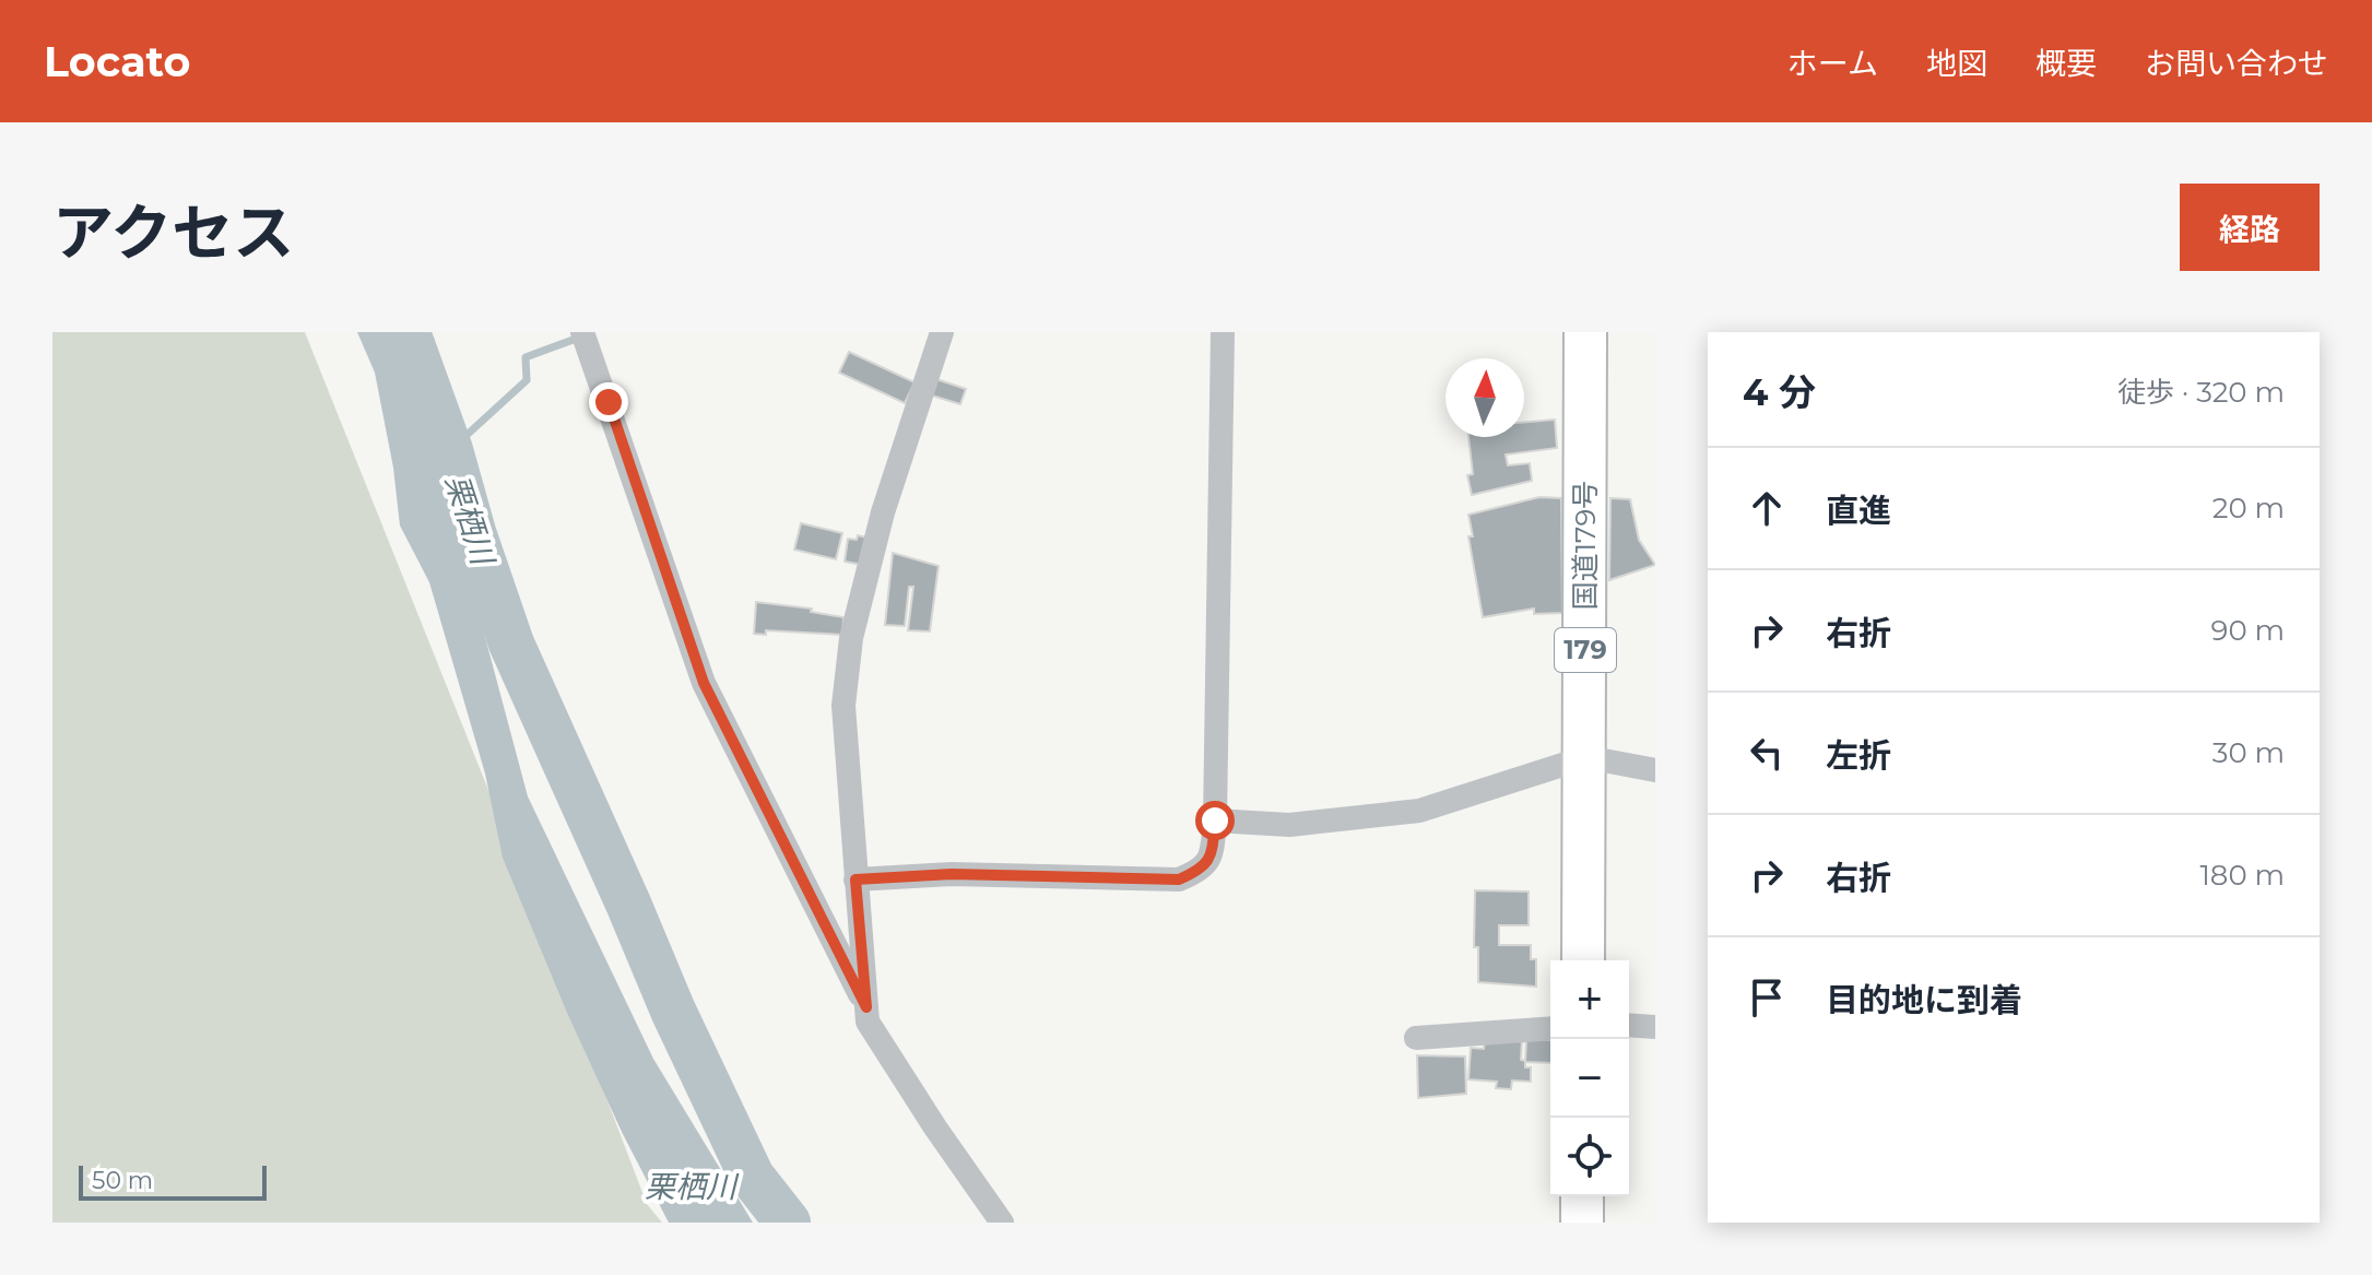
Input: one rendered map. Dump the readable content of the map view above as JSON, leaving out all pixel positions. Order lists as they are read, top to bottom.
{
  "streets": {
    "highway": ["国道179号", "179"]
  },
  "water": ["栗栖川"],
  "scale_bar": "50 m",
  "north": "top",
  "page": {
    "header": "Locato",
    "nav": [
      "ホーム",
      "地図",
      "概要",
      "お問い合わせ"
    ],
    "title": "アクセス",
    "buttons": "経路",
    "heading": ["4 分", "徒歩 · 320 m"],
    "list": [
      ["直進", "20 m"],
      ["右折", "90 m"],
      ["左折", "30 m"],
      ["右折", "180 m"],
      "目的地に到着"
    ],
    "map_buttons": ["+", "−"],
    "scale": "50 m"
  }
}
